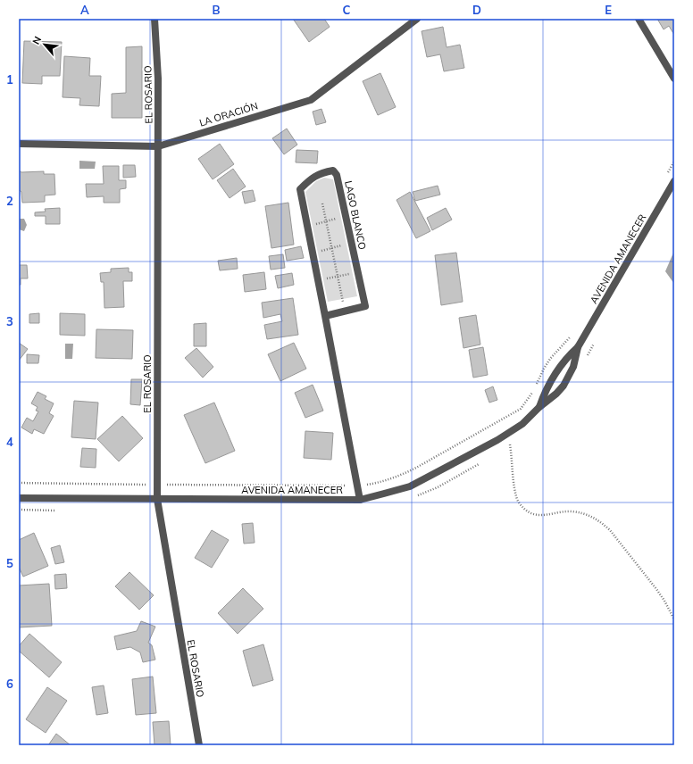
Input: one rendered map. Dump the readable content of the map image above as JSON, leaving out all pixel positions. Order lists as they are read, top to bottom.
{
  "streets": {
    "street": [
      "EL ROSARIO",
      "LA ORACIÓN",
      "LAGO BLANCO",
      "AVENIDA AMANECER"
    ]
  },
  "crossings": [
    ["EL ROSARIO", "LA ORACIÓN"],
    ["EL ROSARIO", "AVENIDA AMANECER"],
    ["LAGO BLANCO", "AVENIDA AMANECER"]
  ],
  "north": "top left",
  "grid": {
    "columns": [
      "A",
      "B",
      "C",
      "D",
      "E"
    ],
    "rows": [
      "1",
      "2",
      "3",
      "4",
      "5",
      "6"
    ]
  }
}
